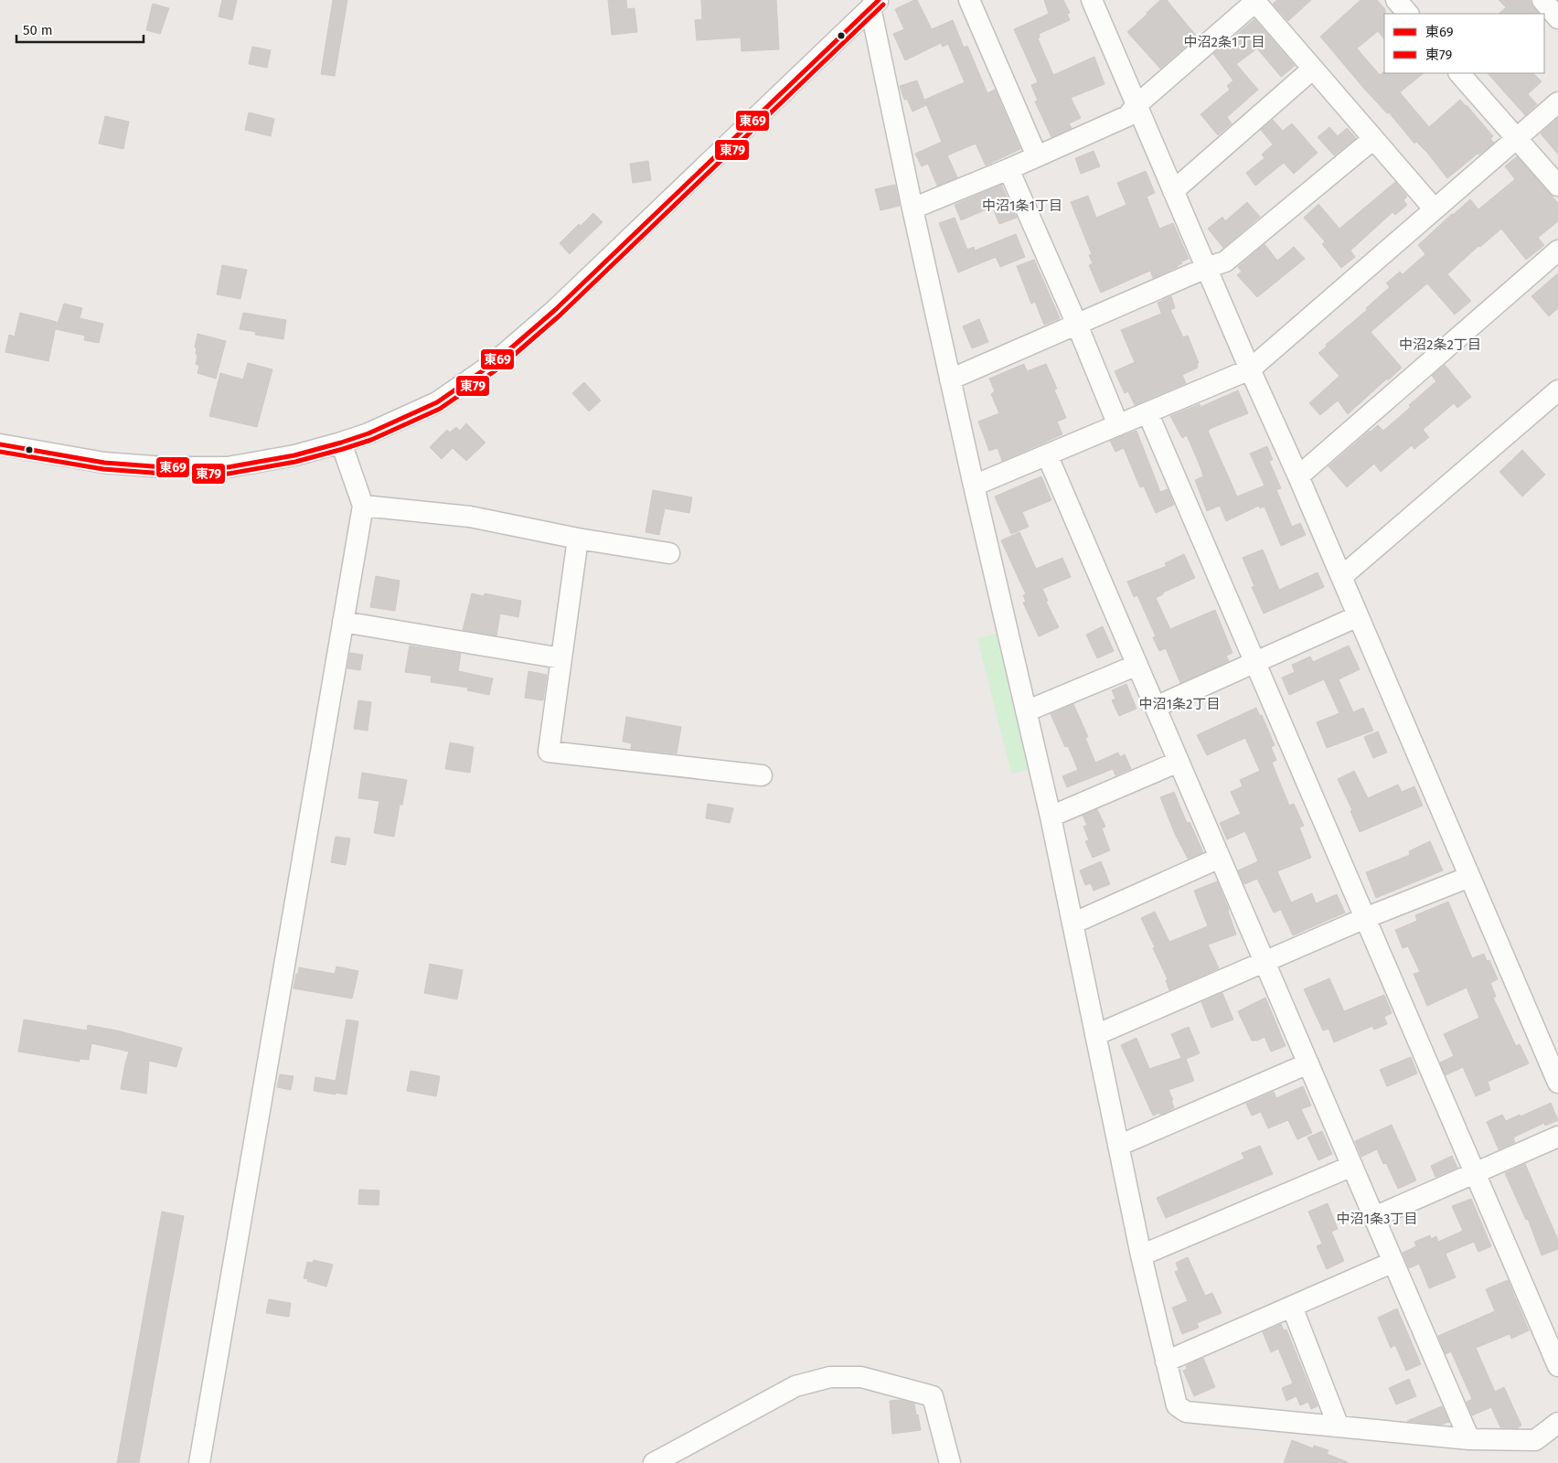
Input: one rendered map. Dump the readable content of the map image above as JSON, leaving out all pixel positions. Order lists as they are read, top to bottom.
{
  "districts": [
    "中沼2条1丁目",
    "中沼1条1丁目",
    "中沼2条2丁目",
    "中沼1条2丁目",
    "中沼1条3丁目"
  ],
  "lines": ["transit line 東69", "transit line 東79"],
  "legend": ["東69", "東79"],
  "scale_bar": "50 m"
}
